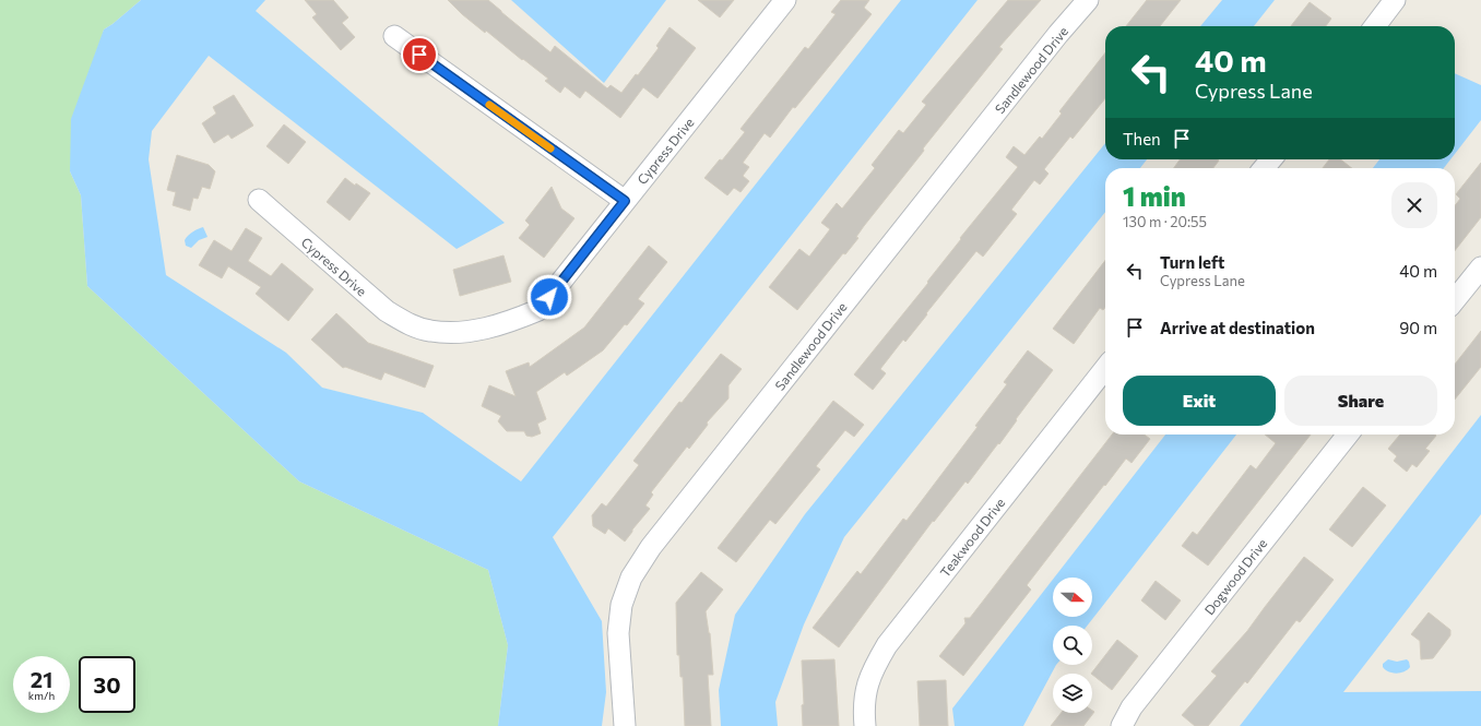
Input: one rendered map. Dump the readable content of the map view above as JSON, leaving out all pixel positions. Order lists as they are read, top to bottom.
{
  "streets": {
    "street": [
      "Sandlewood Drive",
      "Cypress Drive",
      "Teakwood Drive",
      "Dogwood Drive"
    ]
  },
  "north": "right",
  "page": {
    "turn": ["40 m", "Cypress Lane"],
    "then": "Then",
    "heading": ["1 min", "130 m · 20:55"],
    "list": [
      {
        "name": "Turn left",
        "note": "Cypress Lane",
        "value": "40 m"
      },
      {
        "name": "Arrive at destination",
        "value": "90 m"
      }
    ],
    "buttons": ["Exit", "Share"],
    "speed": "21 km/h",
    "limit": "30"
  }
}
